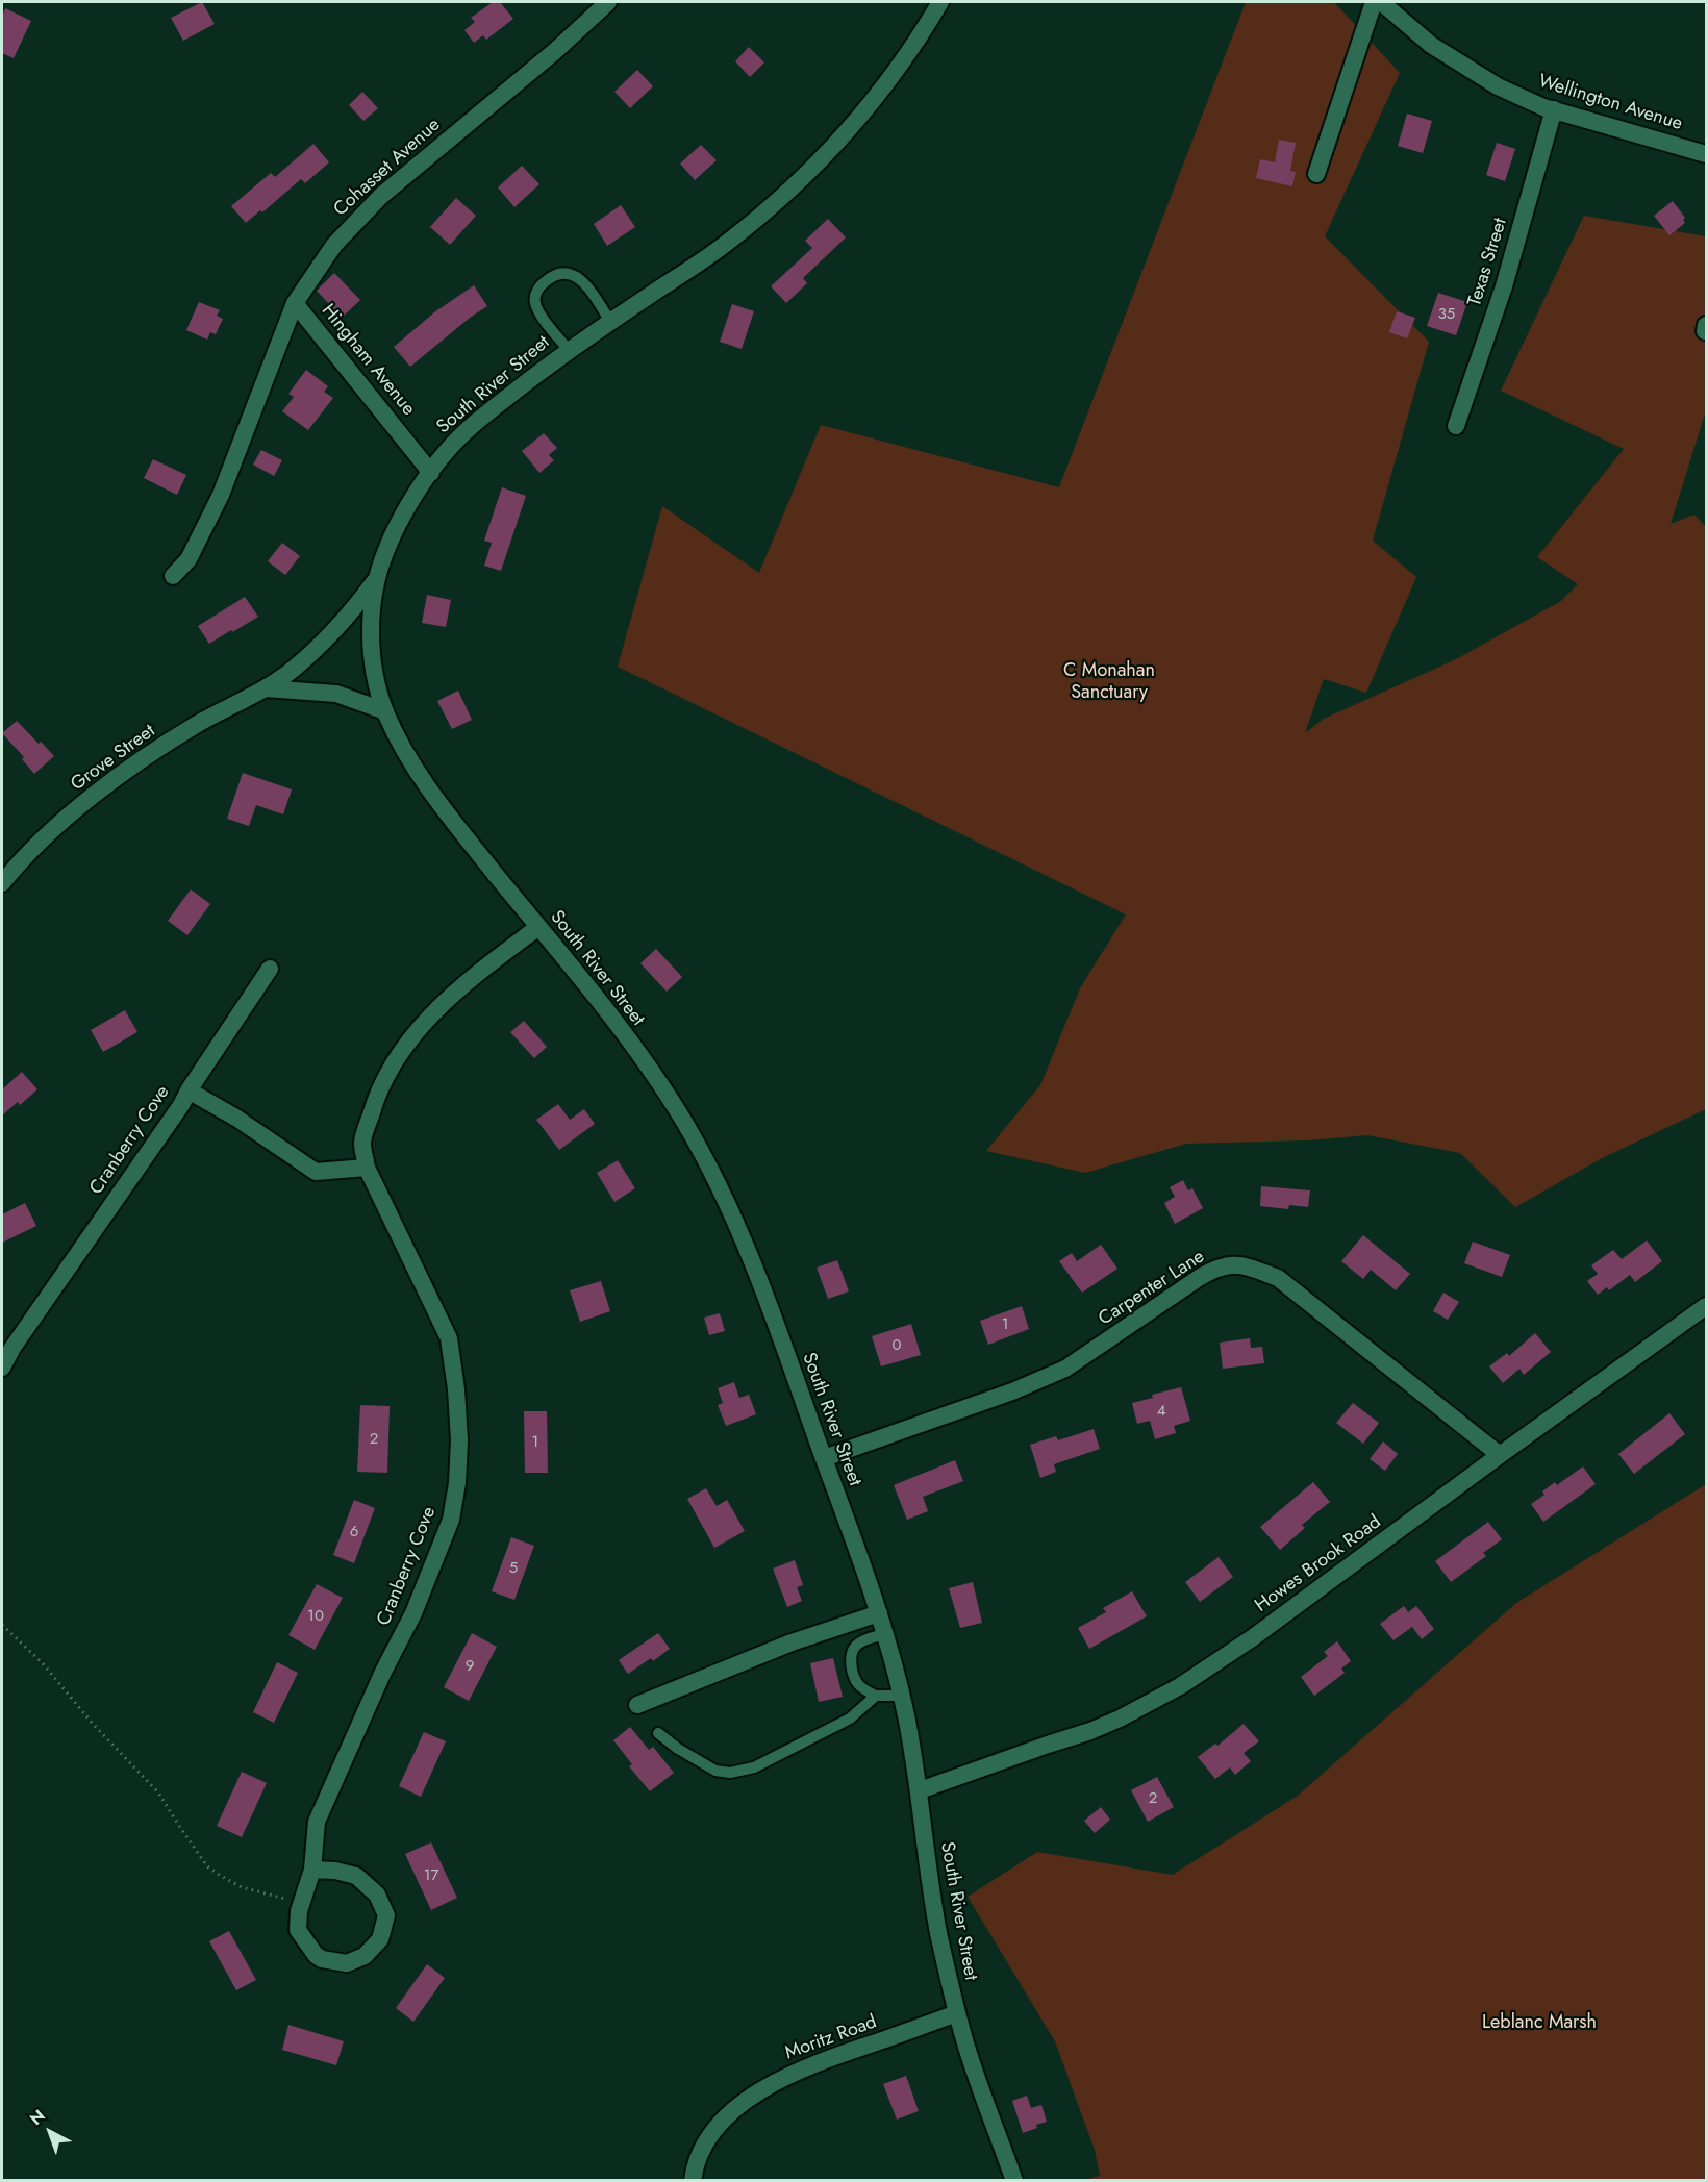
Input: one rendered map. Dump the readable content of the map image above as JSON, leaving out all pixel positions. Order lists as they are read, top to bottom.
{
  "streets": {
    "street": [
      "Wellington Avenue",
      "Cohasset Avenue",
      "Texas Street",
      "Hingham Avenue",
      "South River Street",
      "Grove Street",
      "Cranberry Cove",
      "Carpenter Lane",
      "Howes Brook Road",
      "Moritz Road"
    ]
  },
  "crossings": [
    ["Wellington Avenue", "Texas Street"],
    ["Cohasset Avenue", "Hingham Avenue"],
    ["Hingham Avenue", "South River Street"],
    ["South River Street", "Grove Street"],
    ["South River Street", "Cranberry Cove"],
    ["South River Street", "Carpenter Lane"],
    ["South River Street", "Howes Brook Road"],
    ["South River Street", "Moritz Road"],
    ["Carpenter Lane", "Howes Brook Road"]
  ],
  "parks": ["C Monahan Sanctuary", "Leblanc Marsh"],
  "house_numbers": [
    "35",
    "1",
    "0",
    "4",
    "2",
    "1",
    "6",
    "5",
    "10",
    "9",
    "2",
    "17"
  ],
  "north": "top left"
}
